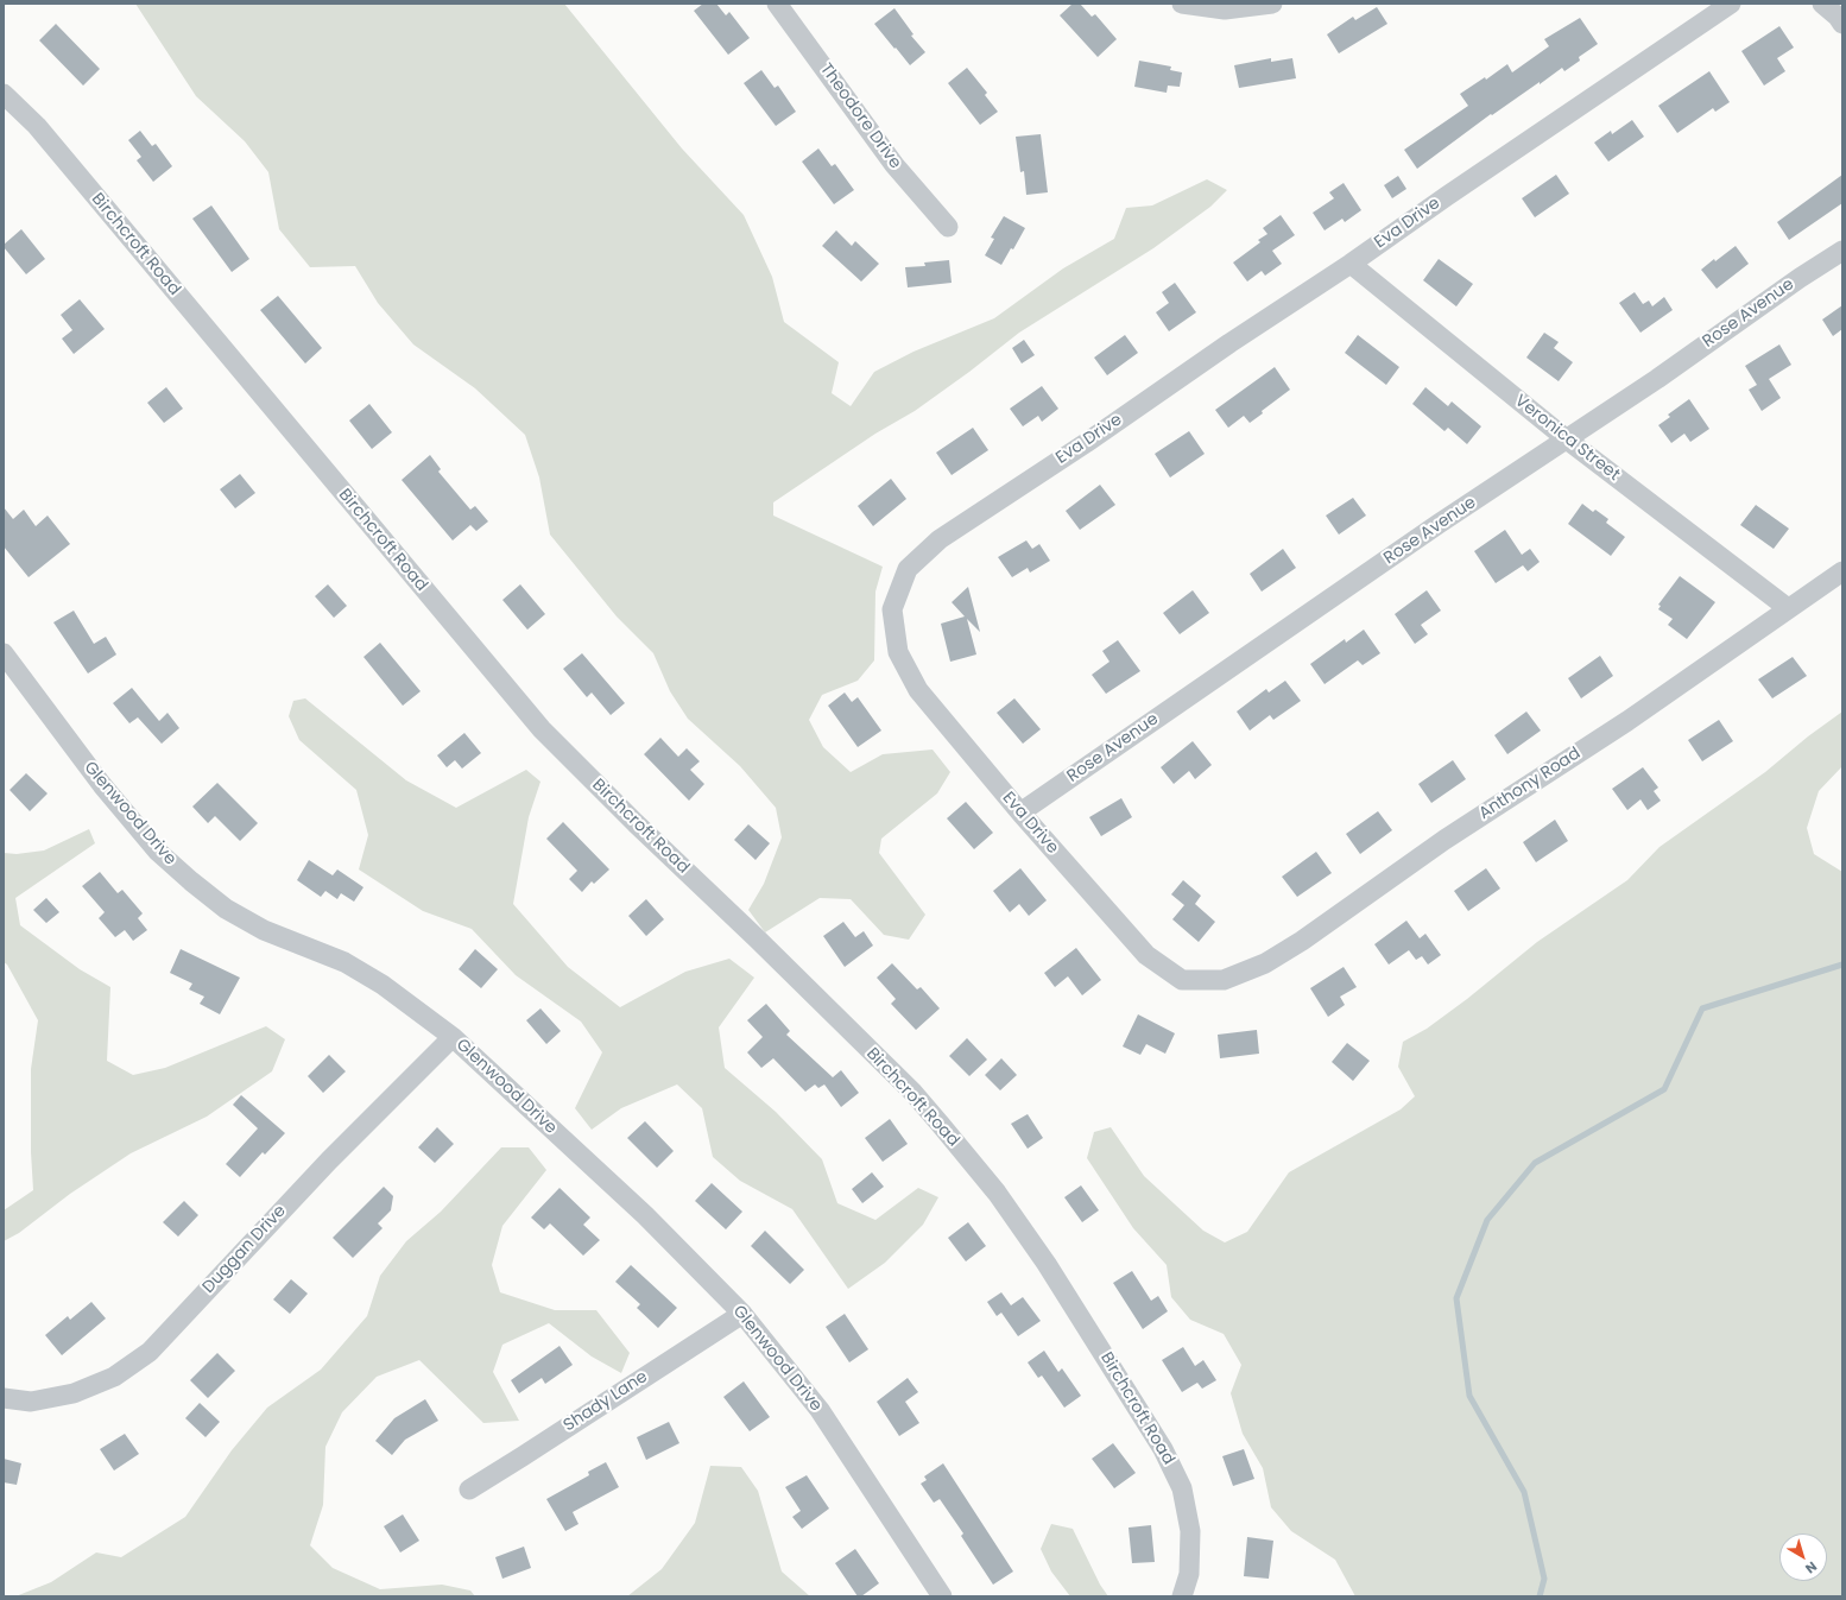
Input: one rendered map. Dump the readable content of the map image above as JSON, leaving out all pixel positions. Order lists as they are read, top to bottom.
{
  "streets": {
    "street": [
      "Theodore Drive",
      "Eva Drive",
      "Birchcroft Road",
      "Rose Avenue",
      "Veronica Street",
      "Anthony Road",
      "Glenwood Drive",
      "Duggan Drive",
      "Shady Lane"
    ]
  },
  "crossings": [
    ["Eva Drive", "Rose Avenue"],
    ["Eva Drive", "Veronica Street"],
    ["Eva Drive", "Anthony Road"],
    ["Rose Avenue", "Veronica Street"],
    ["Veronica Street", "Anthony Road"],
    ["Glenwood Drive", "Duggan Drive"],
    ["Glenwood Drive", "Shady Lane"]
  ],
  "north": "bottom right"
}
